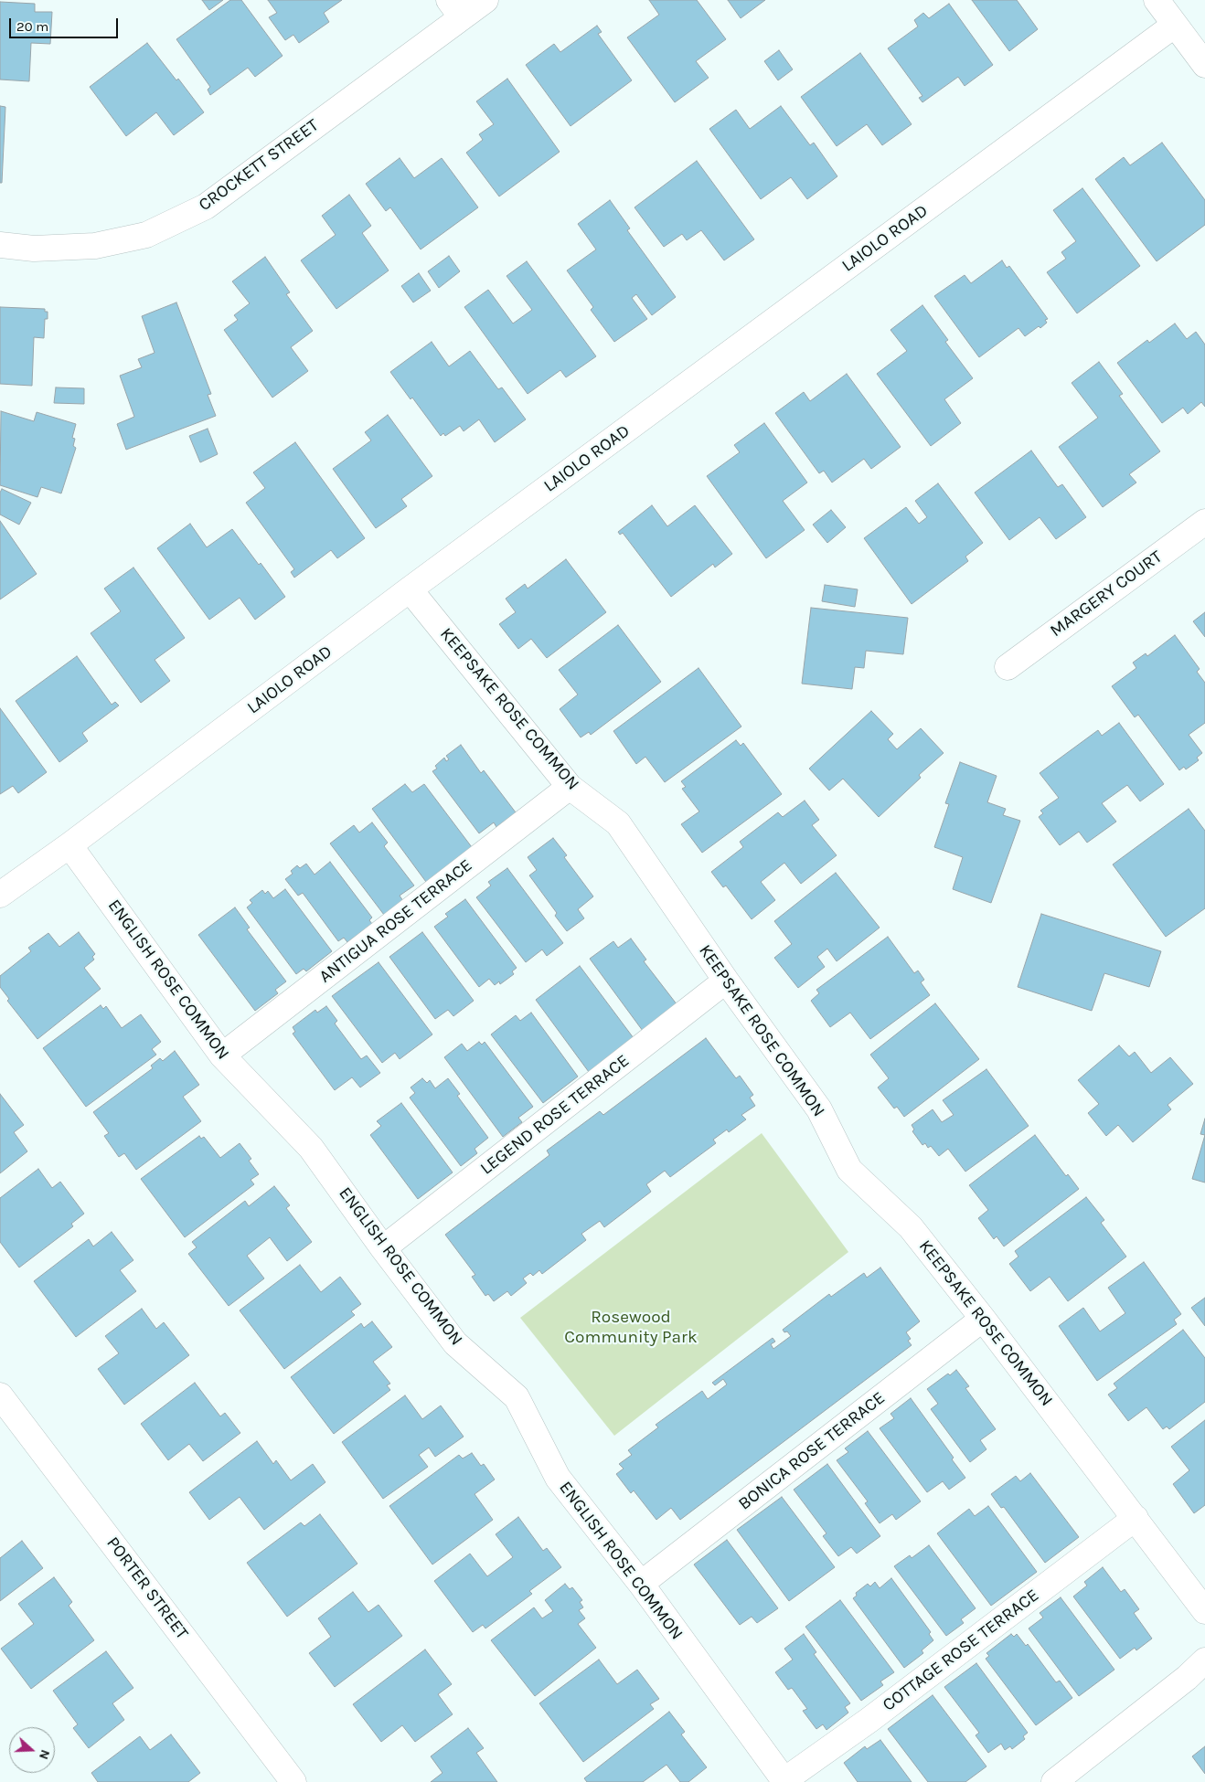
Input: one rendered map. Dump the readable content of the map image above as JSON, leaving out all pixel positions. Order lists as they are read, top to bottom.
{
  "streets": {
    "street": [
      "CROCKETT STREET",
      "LAIOLO ROAD",
      "MARGERY COURT",
      "KEEPSAKE ROSE COMMON",
      "ANTIGUA ROSE TERRACE",
      "ENGLISH ROSE COMMON",
      "LEGEND ROSE TERRACE",
      "BONICA ROSE TERRACE",
      "PORTER STREET",
      "COTTAGE ROSE TERRACE"
    ]
  },
  "crossings": [
    ["LAIOLO ROAD", "KEEPSAKE ROSE COMMON"],
    ["LAIOLO ROAD", "ENGLISH ROSE COMMON"],
    ["KEEPSAKE ROSE COMMON", "ANTIGUA ROSE TERRACE"],
    ["KEEPSAKE ROSE COMMON", "LEGEND ROSE TERRACE"],
    ["KEEPSAKE ROSE COMMON", "BONICA ROSE TERRACE"],
    ["KEEPSAKE ROSE COMMON", "COTTAGE ROSE TERRACE"],
    ["ANTIGUA ROSE TERRACE", "ENGLISH ROSE COMMON"],
    ["ENGLISH ROSE COMMON", "LEGEND ROSE TERRACE"],
    ["ENGLISH ROSE COMMON", "BONICA ROSE TERRACE"],
    ["ENGLISH ROSE COMMON", "COTTAGE ROSE TERRACE"]
  ],
  "parks": ["Rosewood Community Park"],
  "scale_bar": "20 m",
  "north": "right"
}
